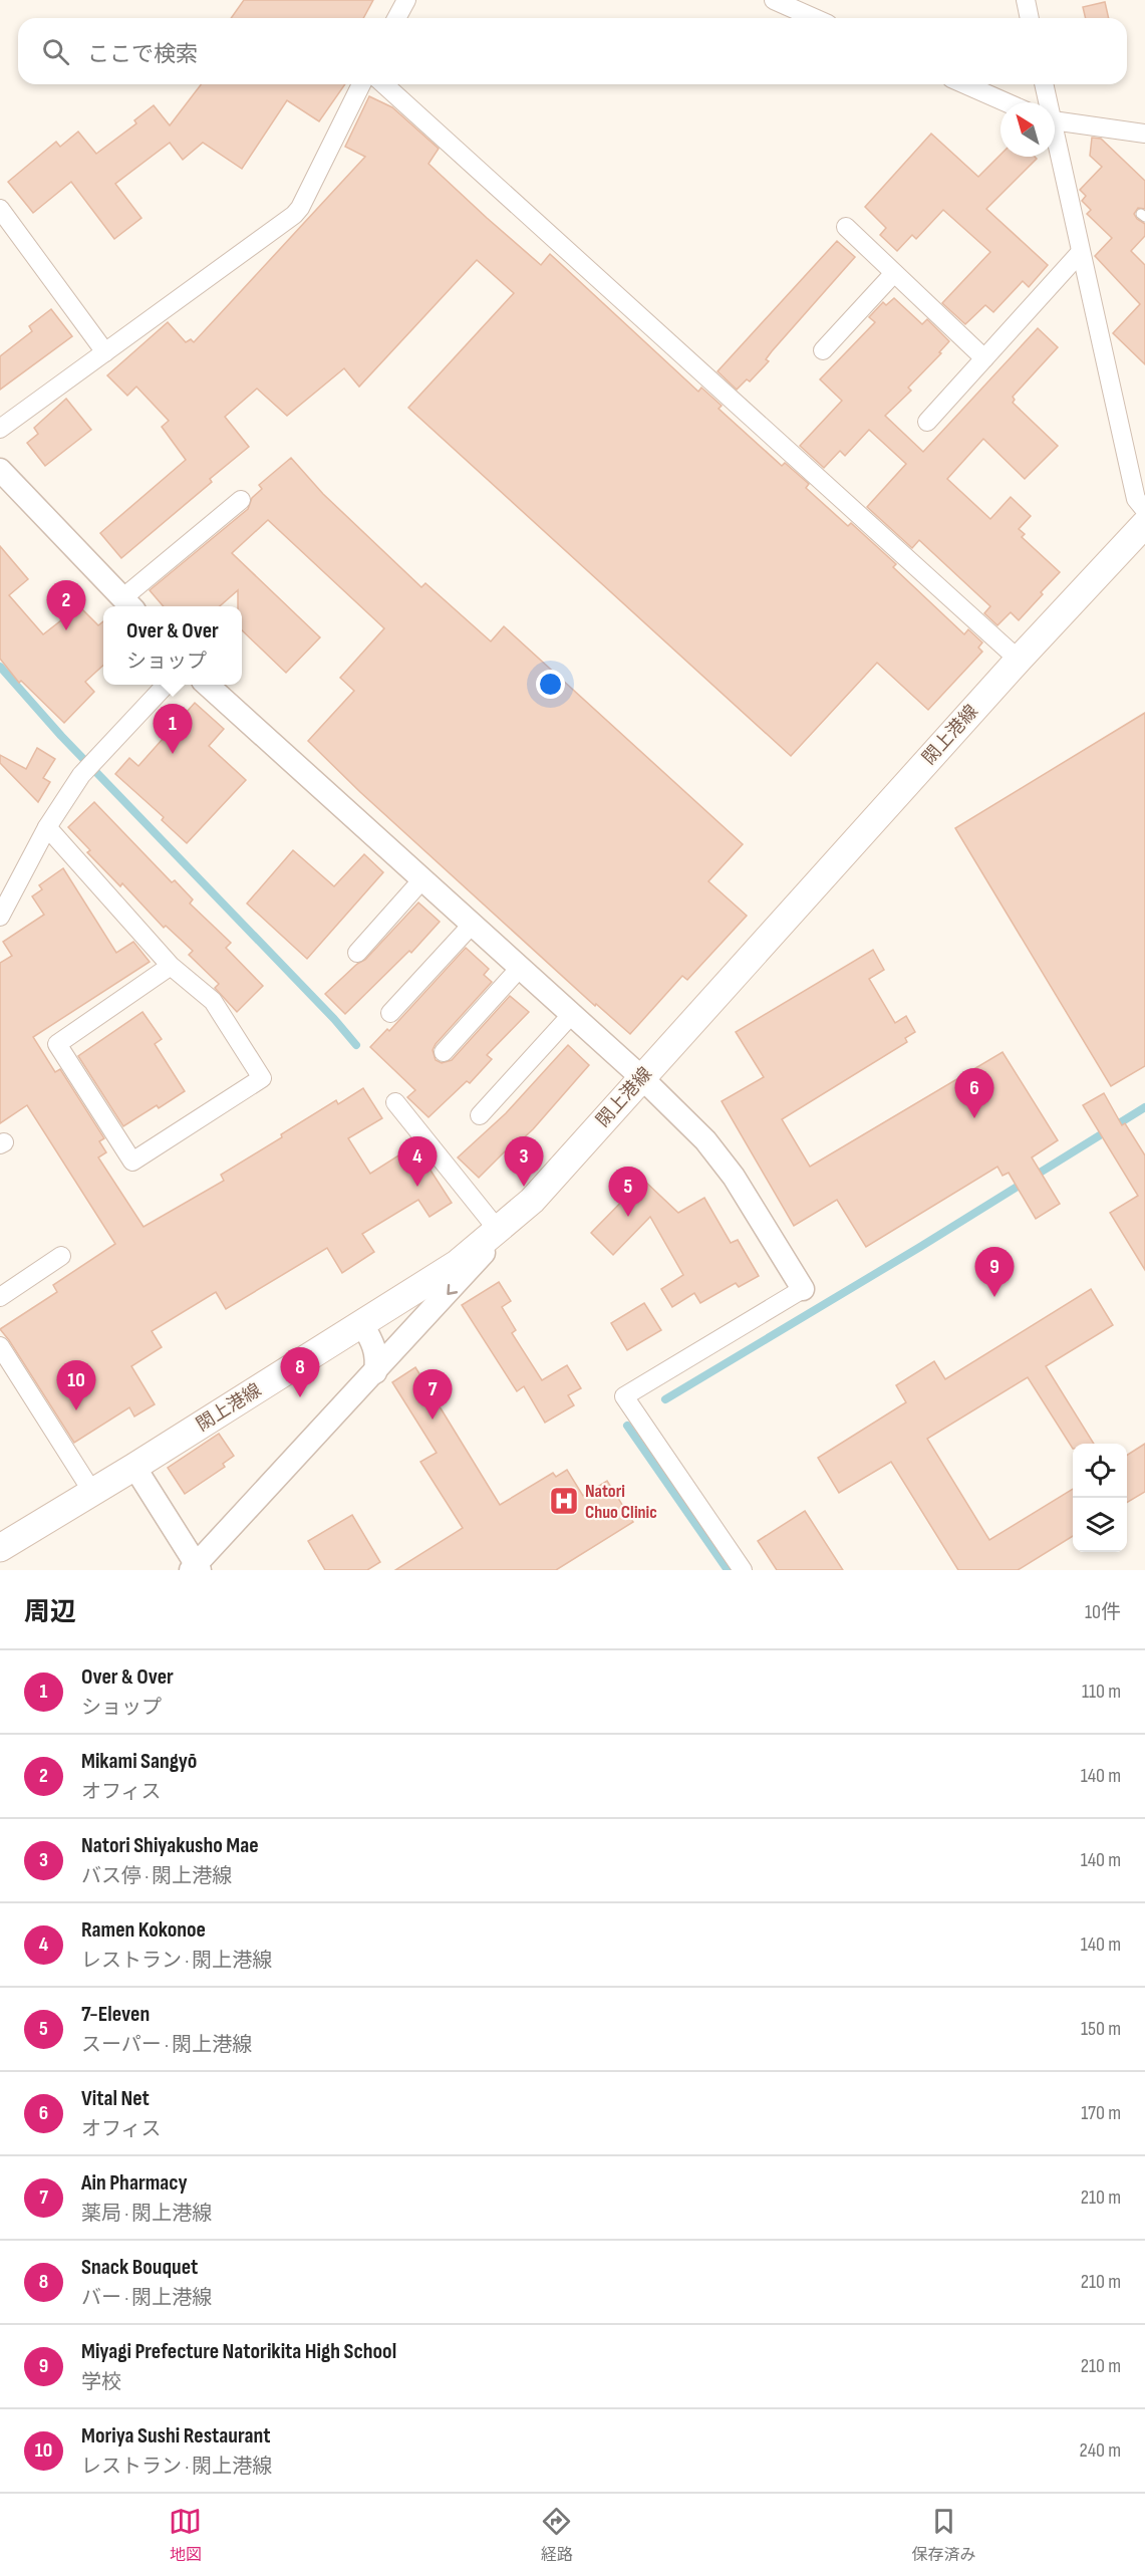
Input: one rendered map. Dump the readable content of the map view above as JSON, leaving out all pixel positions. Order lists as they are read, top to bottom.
{
  "streets": {
    "main road": ["閖上港線"]
  },
  "places": {
    "hospital": ["Natori Chuo Clinic"]
  },
  "north": "top left",
  "page": {
    "search": "ここで検索",
    "pins": [
      "2",
      "1",
      "6",
      "3",
      "4",
      "5",
      "9",
      "8",
      "10",
      "7"
    ],
    "popup": ["Over & Over", "ショップ"],
    "heading": ["周辺", "10件"],
    "list": [
      {
        "mark": "1",
        "name": "Over & Over",
        "note": "ショップ",
        "value": "110 m"
      },
      {
        "mark": "2",
        "name": "Mikami Sangyō",
        "note": "オフィス",
        "value": "140 m"
      },
      {
        "mark": "3",
        "name": "Natori Shiyakusho Mae",
        "note": "バス停 · 閖上港線",
        "value": "140 m"
      },
      {
        "mark": "4",
        "name": "Ramen Kokonoe",
        "note": "レストラン · 閖上港線",
        "value": "140 m"
      },
      {
        "mark": "5",
        "name": "7-Eleven",
        "note": "スーパー · 閖上港線",
        "value": "150 m"
      },
      {
        "mark": "6",
        "name": "Vital Net",
        "note": "オフィス",
        "value": "170 m"
      },
      {
        "mark": "7",
        "name": "Ain Pharmacy",
        "note": "薬局 · 閖上港線",
        "value": "210 m"
      },
      {
        "mark": "8",
        "name": "Snack Bouquet",
        "note": "バー · 閖上港線",
        "value": "210 m"
      },
      {
        "mark": "9",
        "name": "Miyagi Prefecture Natorikita High School",
        "note": "学校",
        "value": "210 m"
      },
      {
        "mark": "10",
        "name": "Moriya Sushi Restaurant",
        "note": "レストラン · 閖上港線",
        "value": "240 m"
      }
    ],
    "nav": ["地図", "経路", "保存済み"]
  }
}
